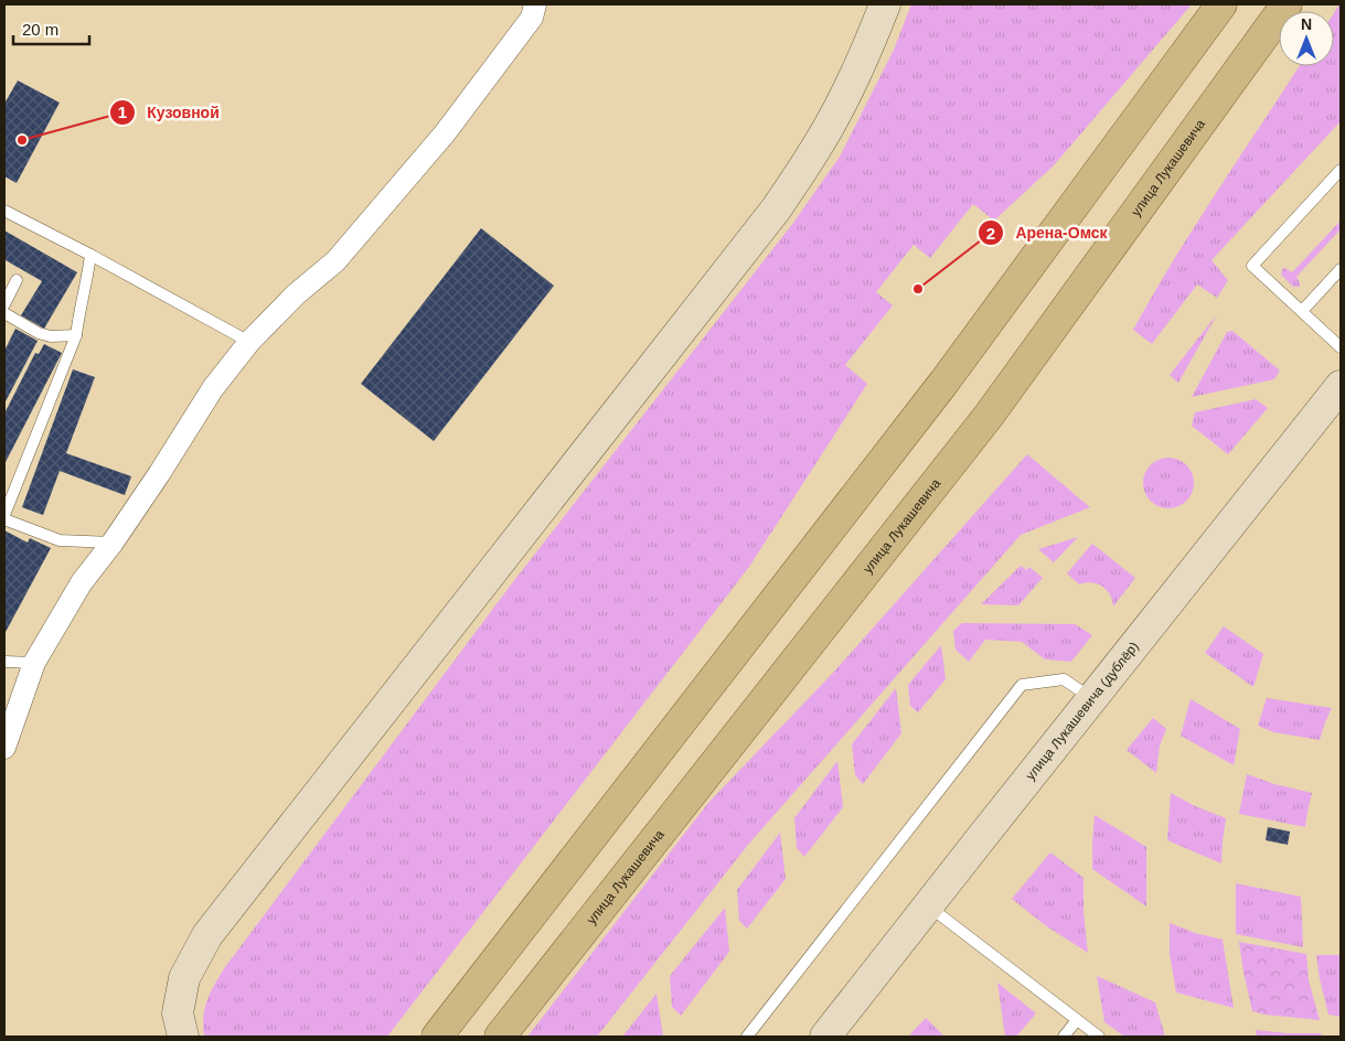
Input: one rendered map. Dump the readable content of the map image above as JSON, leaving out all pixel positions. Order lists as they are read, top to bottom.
{
  "streets": {
    "main road": ["улица Лукашевича", "улица Лукашевича (дублёр)"]
  },
  "places": ["Кузовной", "Арена-Омск"],
  "scale_bar": "20 m",
  "north": "top"
}
